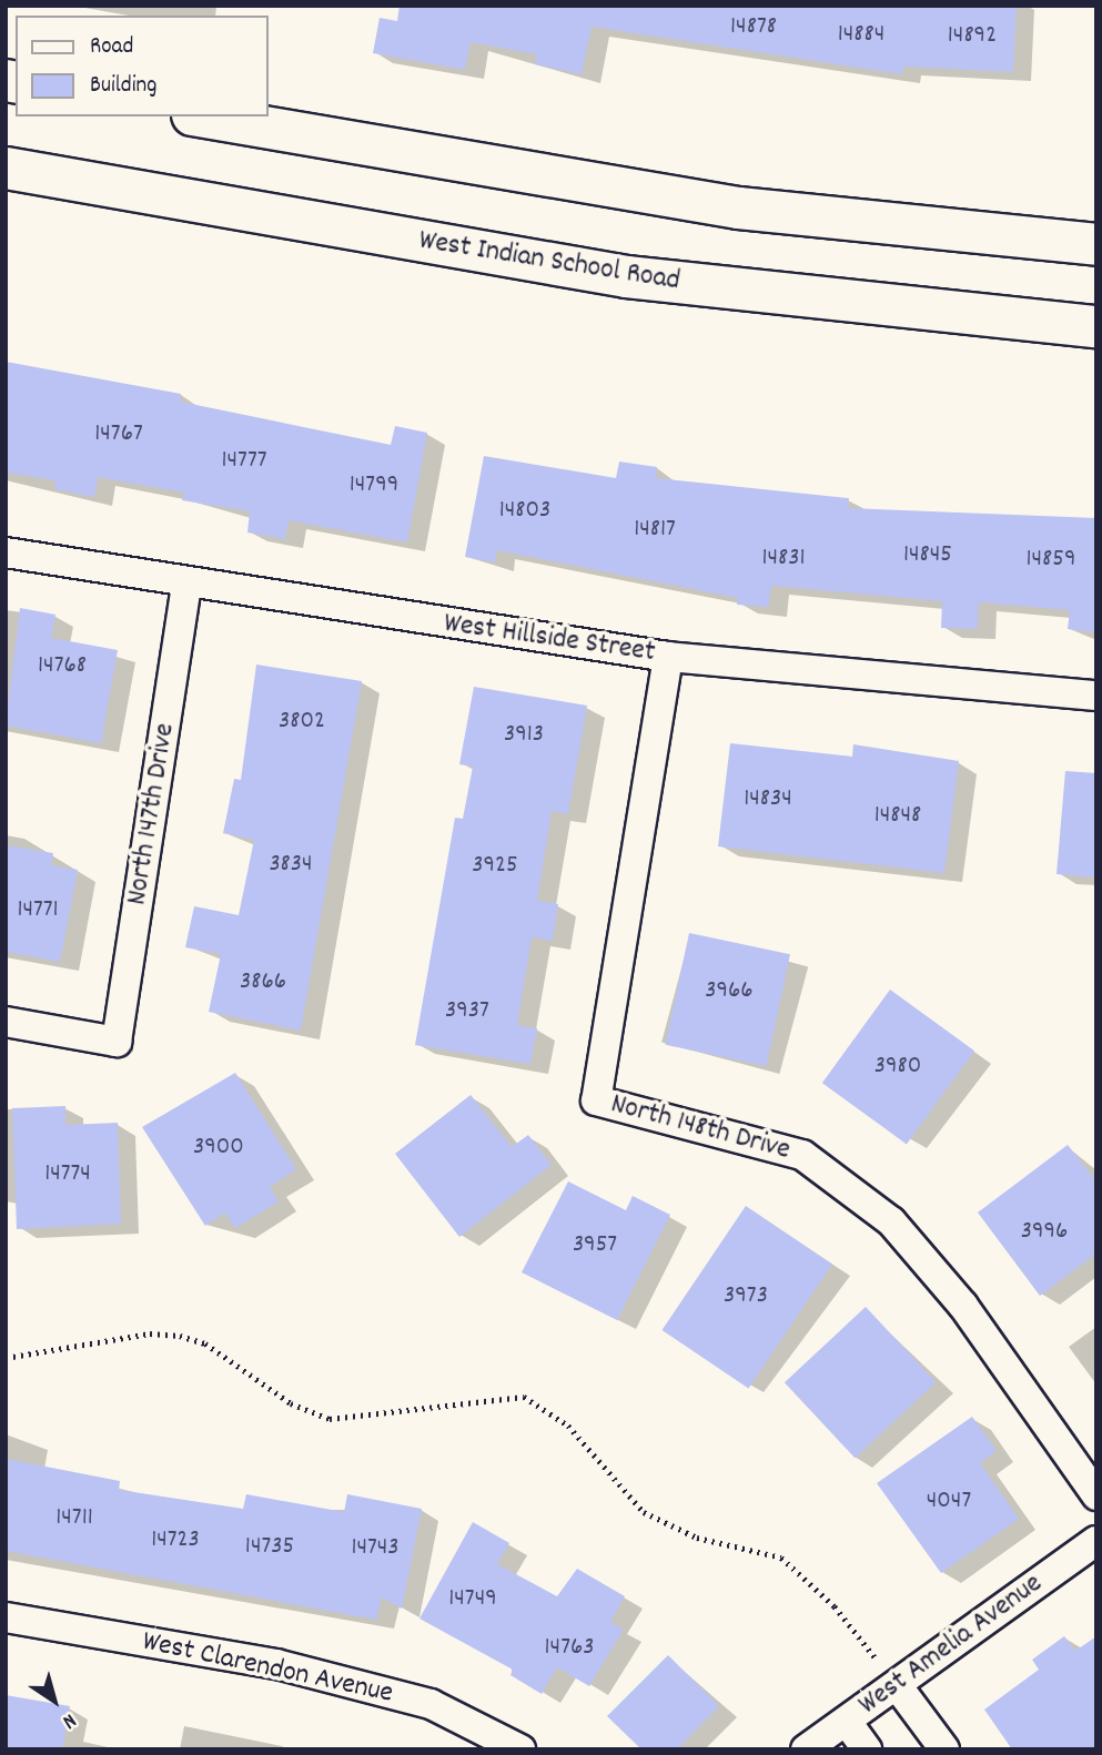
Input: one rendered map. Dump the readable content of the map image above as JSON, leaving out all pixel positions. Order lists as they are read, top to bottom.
{
  "streets": {
    "main road": ["West Indian School Road"],
    "street": [
      "West Hillside Street",
      "North 147th Drive",
      "North 148th Drive",
      "West Amelia Avenue",
      "West Clarendon Avenue"
    ]
  },
  "crossings": [
    ["West Hillside Street", "North 147th Drive"],
    ["West Hillside Street", "North 148th Drive"]
  ],
  "house_numbers": [
    "14878",
    "14884",
    "14892",
    "14767",
    "14777",
    "14799",
    "14803",
    "14817",
    "14845",
    "14831",
    "14859",
    "14768",
    "3802",
    "3913",
    "14834",
    "14848",
    "3834",
    "3925",
    "14771",
    "3866",
    "3966",
    "3937",
    "3980",
    "3900",
    "14774",
    "3996",
    "3957",
    "3973",
    "4047",
    "14711",
    "14723",
    "14735",
    "14743",
    "14749",
    "14763"
  ],
  "legend": ["Road", "Building"],
  "north": "bottom right"
}
